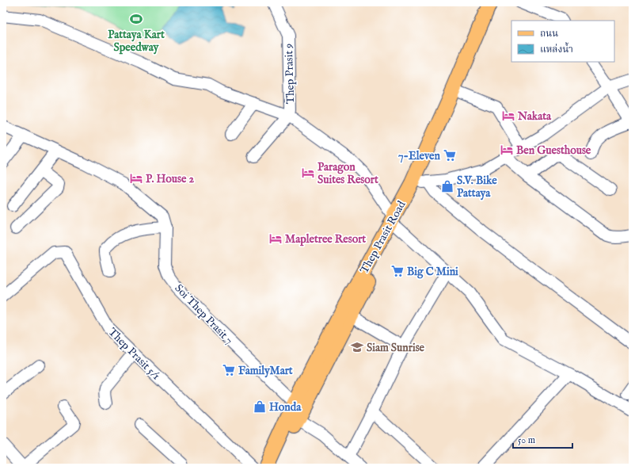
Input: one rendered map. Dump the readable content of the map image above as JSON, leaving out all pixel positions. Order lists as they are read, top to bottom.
{
  "streets": {
    "main road": ["Thep Prasit Road"],
    "street": ["Thep Prasit 9", "Soi Thep Prasit 7", "Thep Prasit 5/1"]
  },
  "crossings": [
    ["Thep Prasit 9", "Thep Prasit Road"],
    ["Thep Prasit Road", "Soi Thep Prasit 7"]
  ],
  "places": {
    "sports": ["Pattaya Kart Speedway"],
    "hotel": [
      "Nakata",
      "Ben Guesthouse",
      "Paragon Suites Resort",
      "P. House 2",
      "Mapletree Resort"
    ],
    "supermarket": ["7-Eleven", "Big C Mini", "FamilyMart"],
    "shop": ["S.V. Bike Pattaya", "Honda"],
    "school or university": ["Siam Sunrise"]
  },
  "legend": ["ถนน", "แหล่งน้ำ"],
  "scale_bar": "50 m"
}
